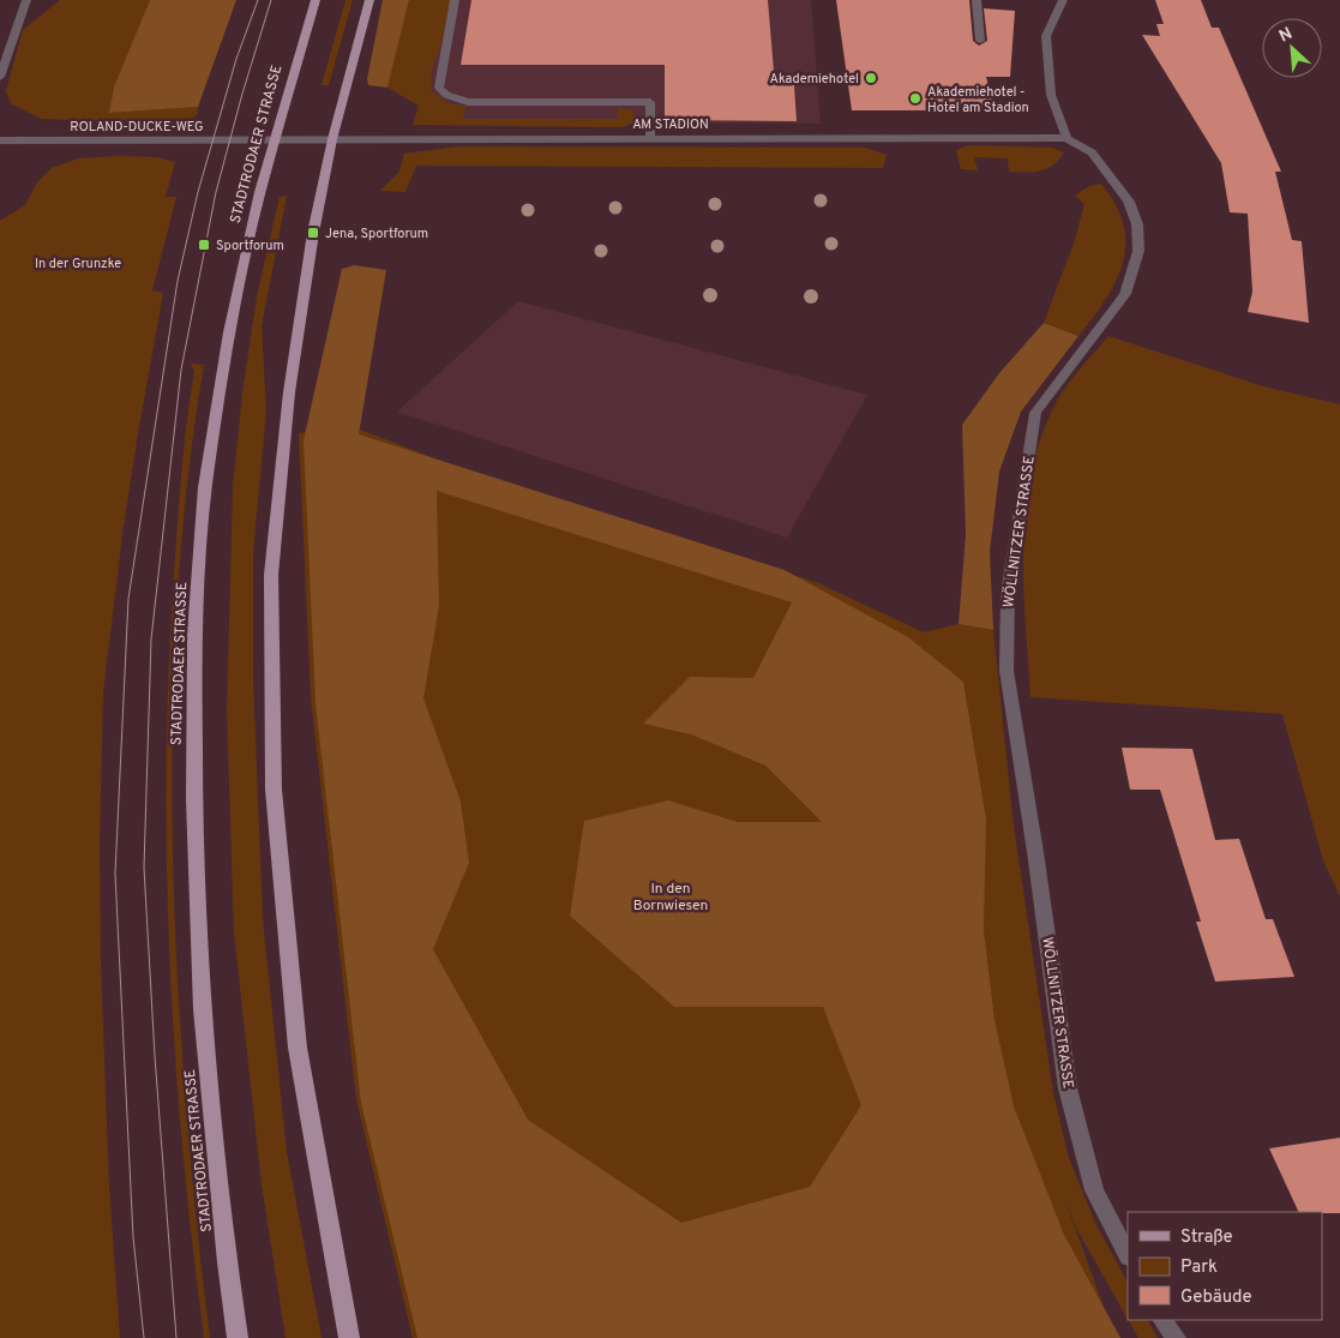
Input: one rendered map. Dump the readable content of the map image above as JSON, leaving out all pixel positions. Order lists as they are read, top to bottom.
{
  "streets": {
    "main road": ["STADTRODAER STRASSE"],
    "street": ["AM STADION", "ROLAND-DUCKE-WEG", "WÖLLNITZER STRASSE"]
  },
  "crossings": [
    ["AM STADION", "ROLAND-DUCKE-WEG"],
    ["AM STADION", "STADTRODAER STRASSE"],
    ["AM STADION", "WÖLLNITZER STRASSE"],
    ["ROLAND-DUCKE-WEG", "STADTRODAER STRASSE"]
  ],
  "parks": ["In der Grunzke", "In den Bornwiesen"],
  "places": {
    "other": ["Akademiehotel", "Akademiehotel - Hotel am Stadion"],
    "transit": ["Jena, Sportforum", "Sportforum"]
  },
  "legend": ["Straße", "Park", "Gebäude"],
  "north": "top left"
}
